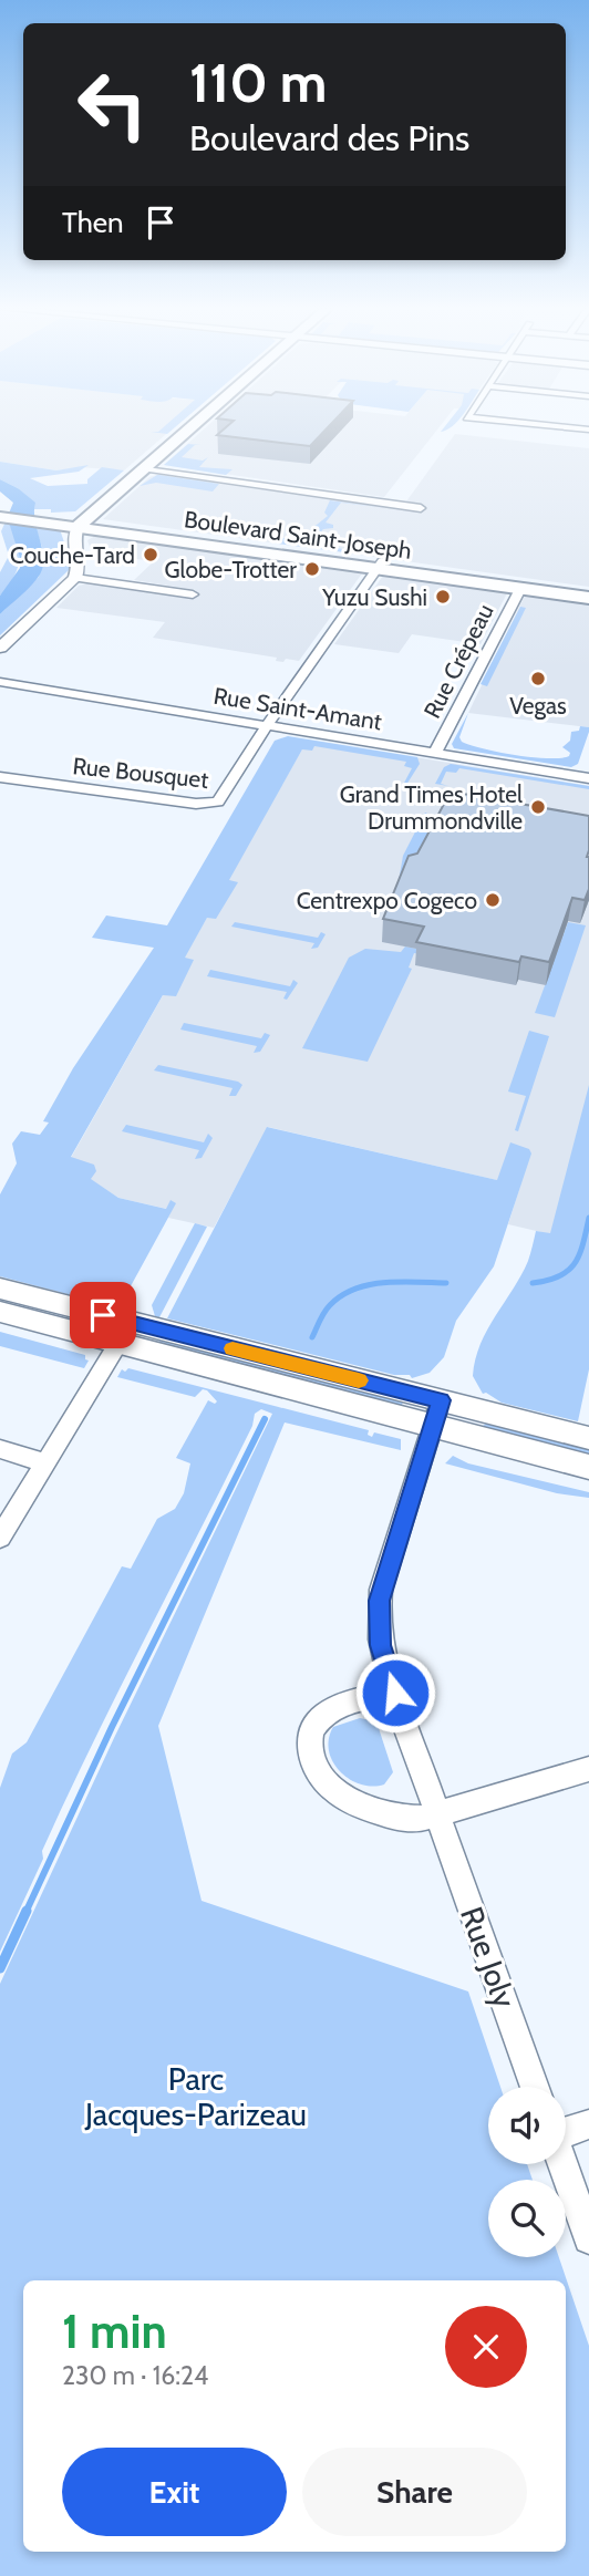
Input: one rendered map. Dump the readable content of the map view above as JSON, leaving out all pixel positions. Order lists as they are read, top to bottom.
{
  "streets": {
    "main road": ["Boulevard Saint-Joseph"],
    "street": [
      "Rue Crépeau",
      "Rue Saint-Amant",
      "Rue Bousquet",
      "Rue Joly"
    ]
  },
  "crossings": [
    ["Boulevard Saint-Joseph", "Rue Crépeau"],
    ["Boulevard Saint-Joseph", "Rue Bousquet"],
    ["Rue Crépeau", "Rue Saint-Amant"],
    ["Rue Saint-Amant", "Rue Bousquet"]
  ],
  "parks": ["Parc Jacques-Parizeau"],
  "places": [
    "Couche-Tard",
    "Globe-Trotter",
    "Yuzu Sushi",
    "Vegas",
    "Grand Times Hotel Drummondville",
    "Centrexpo Cogeco"
  ],
  "page": {
    "turn": ["110 m", "Boulevard des Pins"],
    "then": "Then",
    "heading": ["1 min", "230 m · 16:24"],
    "buttons": ["Exit", "Share"]
  }
}
